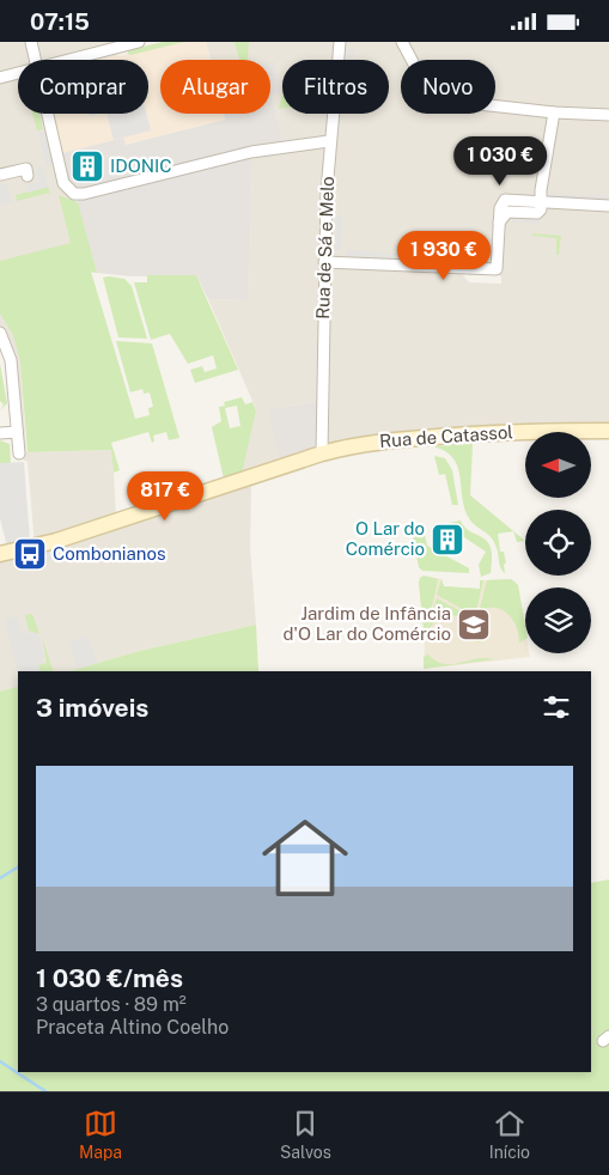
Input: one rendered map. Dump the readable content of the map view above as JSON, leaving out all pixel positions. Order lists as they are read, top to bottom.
{
  "streets": {
    "main road": ["Rua de Catassol"],
    "street": ["Rua de Sá e Melo"]
  },
  "crossings": [
    ["Rua de Sá e Melo", "Rua de Catassol"]
  ],
  "places": {
    "building": ["IDONIC", "O Lar do Comércio"],
    "bus stop": ["Combonianos"],
    "school or university": ["Jardim de Infância d'O Lar do Comércio"]
  },
  "north": "left",
  "page": {
    "status": "07:15",
    "chip": [
      "Comprar",
      "Alugar",
      "Filtros",
      "Novo"
    ],
    "price": ["1 030 €", "1 930 €", "817 €"],
    "heading": "3 imóveis",
    "list": [
      {
        "name": "1 030 €/mês",
        "note": "3 quartos · 89 m² · Praceta Altino Coelho"
      }
    ],
    "tabs": ["Mapa", "Salvos", "Início"]
  }
}
